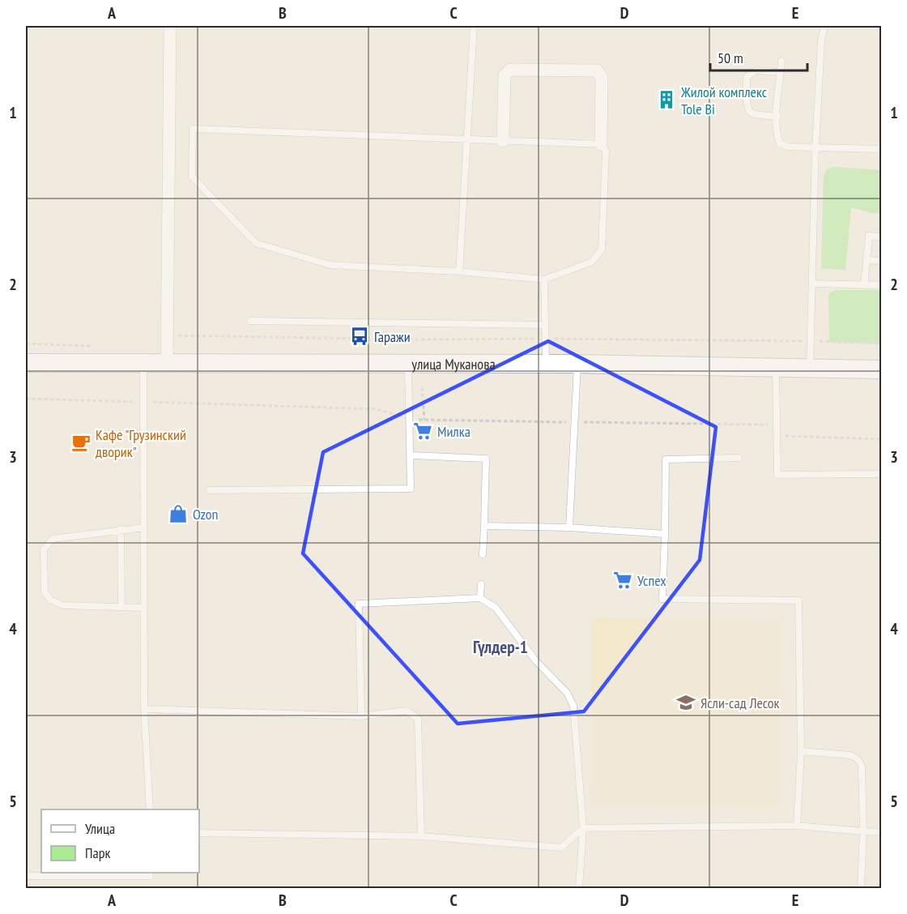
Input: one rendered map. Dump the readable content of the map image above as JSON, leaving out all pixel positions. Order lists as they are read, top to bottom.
{
  "streets": {
    "main road": ["улица Муканова"]
  },
  "districts": ["Гүлдер-1"],
  "places": {
    "building": ["Жилой комплекс Tole Bi"],
    "bus stop": ["Гаражи"],
    "supermarket": ["Милка", "Успех"],
    "cafe": ["Кафе \"Грузинский дворик\""],
    "shop": ["Ozon"],
    "school or university": ["Ясли-сад Лесок"]
  },
  "legend": ["Улица", "Парк"],
  "scale_bar": "50 m",
  "grid": {
    "columns": [
      "A",
      "B",
      "C",
      "D",
      "E"
    ],
    "rows": [
      "1",
      "2",
      "3",
      "4",
      "5"
    ]
  }
}
